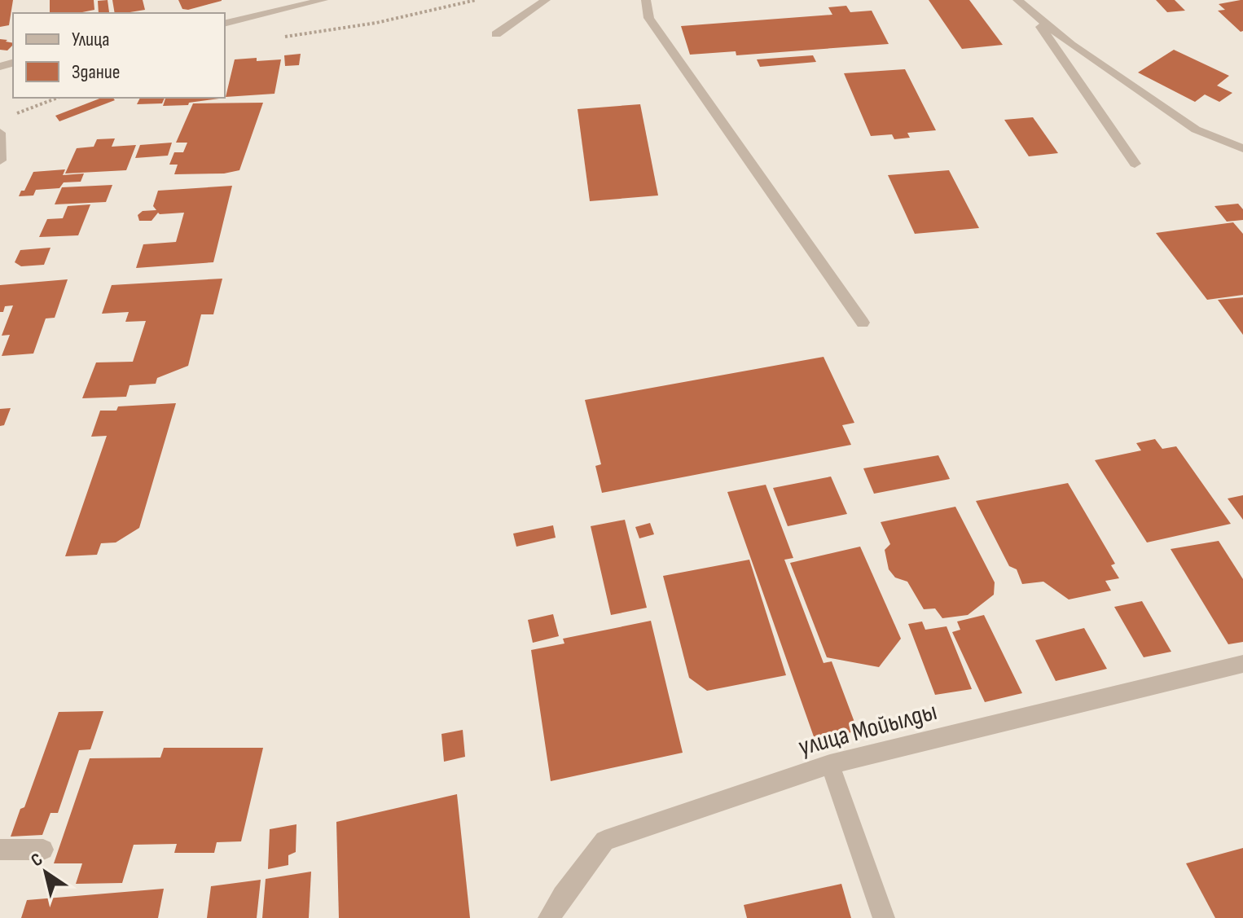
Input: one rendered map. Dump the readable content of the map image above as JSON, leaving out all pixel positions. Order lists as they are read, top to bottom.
{
  "streets": {
    "street": ["улица Мойылды"]
  },
  "legend": ["Улица", "Здание"],
  "north": "top left"
}
